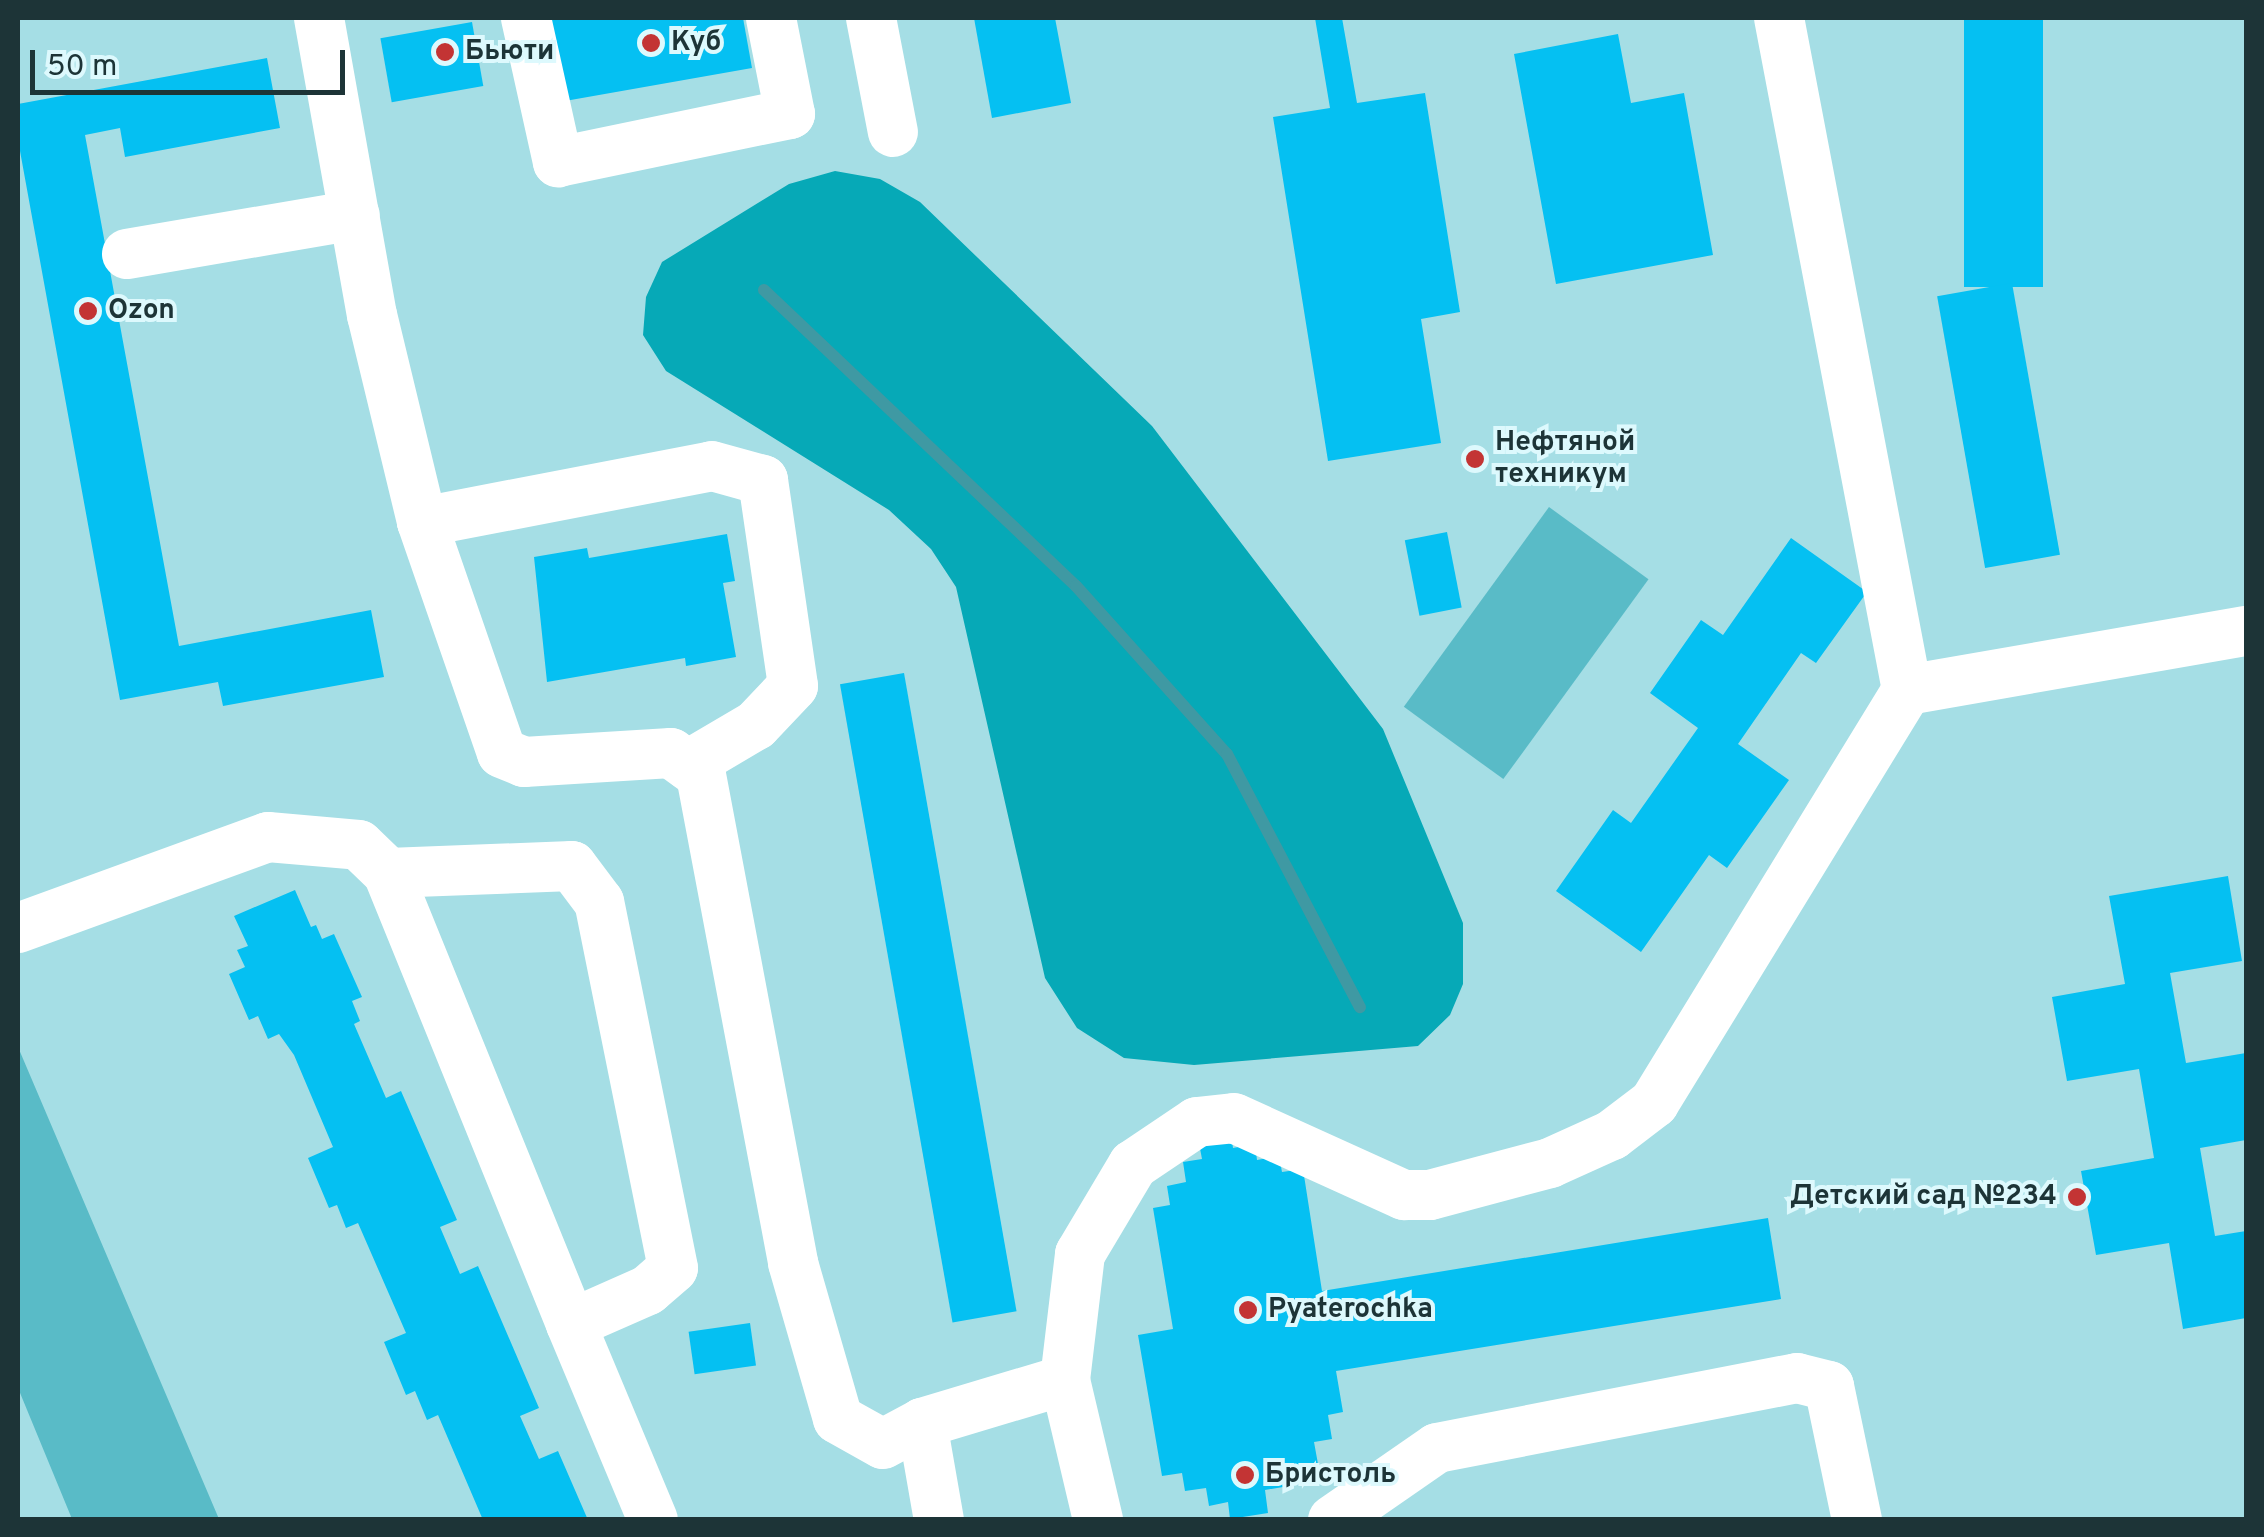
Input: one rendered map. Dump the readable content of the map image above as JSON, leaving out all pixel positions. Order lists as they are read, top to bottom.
{
  "places": [
    "Куб",
    "Бьюти",
    "Ozon",
    "Нефтяной техникум",
    "Детский сад №234",
    "Pyaterochka",
    "Бристоль"
  ],
  "scale_bar": "50 m"
}
